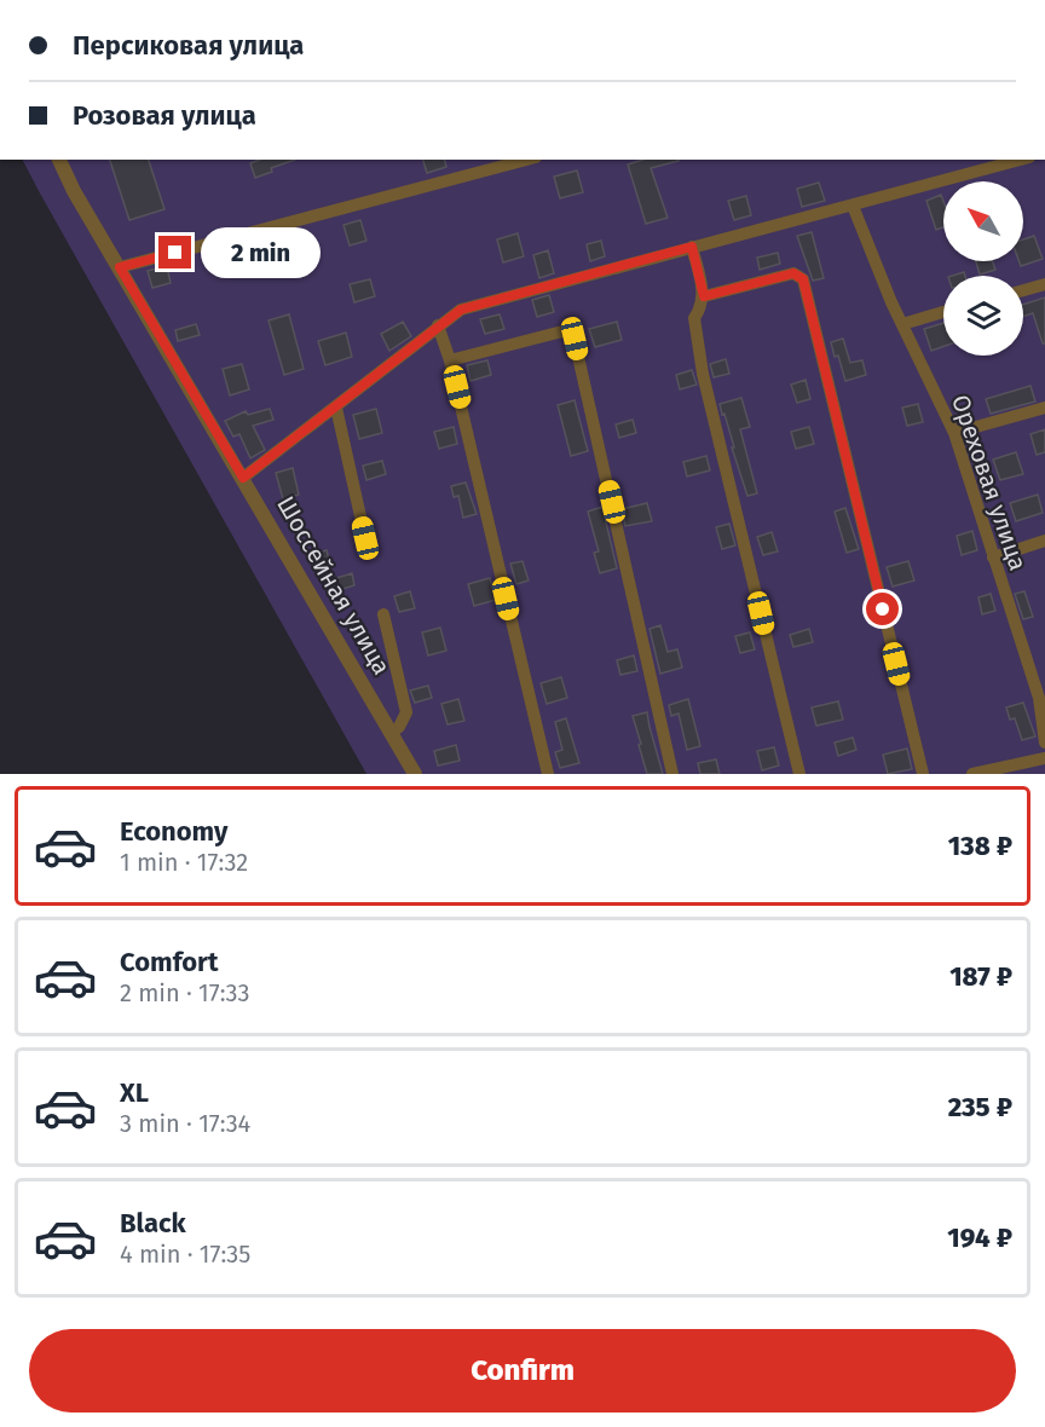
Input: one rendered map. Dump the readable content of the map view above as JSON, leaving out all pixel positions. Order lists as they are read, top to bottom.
{
  "streets": {
    "street": ["Ореховая улица", "Шоссейная улица"]
  },
  "north": "top left",
  "page": {
    "banner": ["Персиковая улица", "Розовая улица"],
    "bubble": "2 min",
    "list": [
      {
        "name": "Economy",
        "note": "1 min · 17:32",
        "value": "138 ₽"
      },
      {
        "name": "Comfort",
        "note": "2 min · 17:33",
        "value": "187 ₽"
      },
      {
        "name": "XL",
        "note": "3 min · 17:34",
        "value": "235 ₽"
      },
      {
        "name": "Black",
        "note": "4 min · 17:35",
        "value": "194 ₽"
      }
    ],
    "buttons": "Confirm"
  }
}
